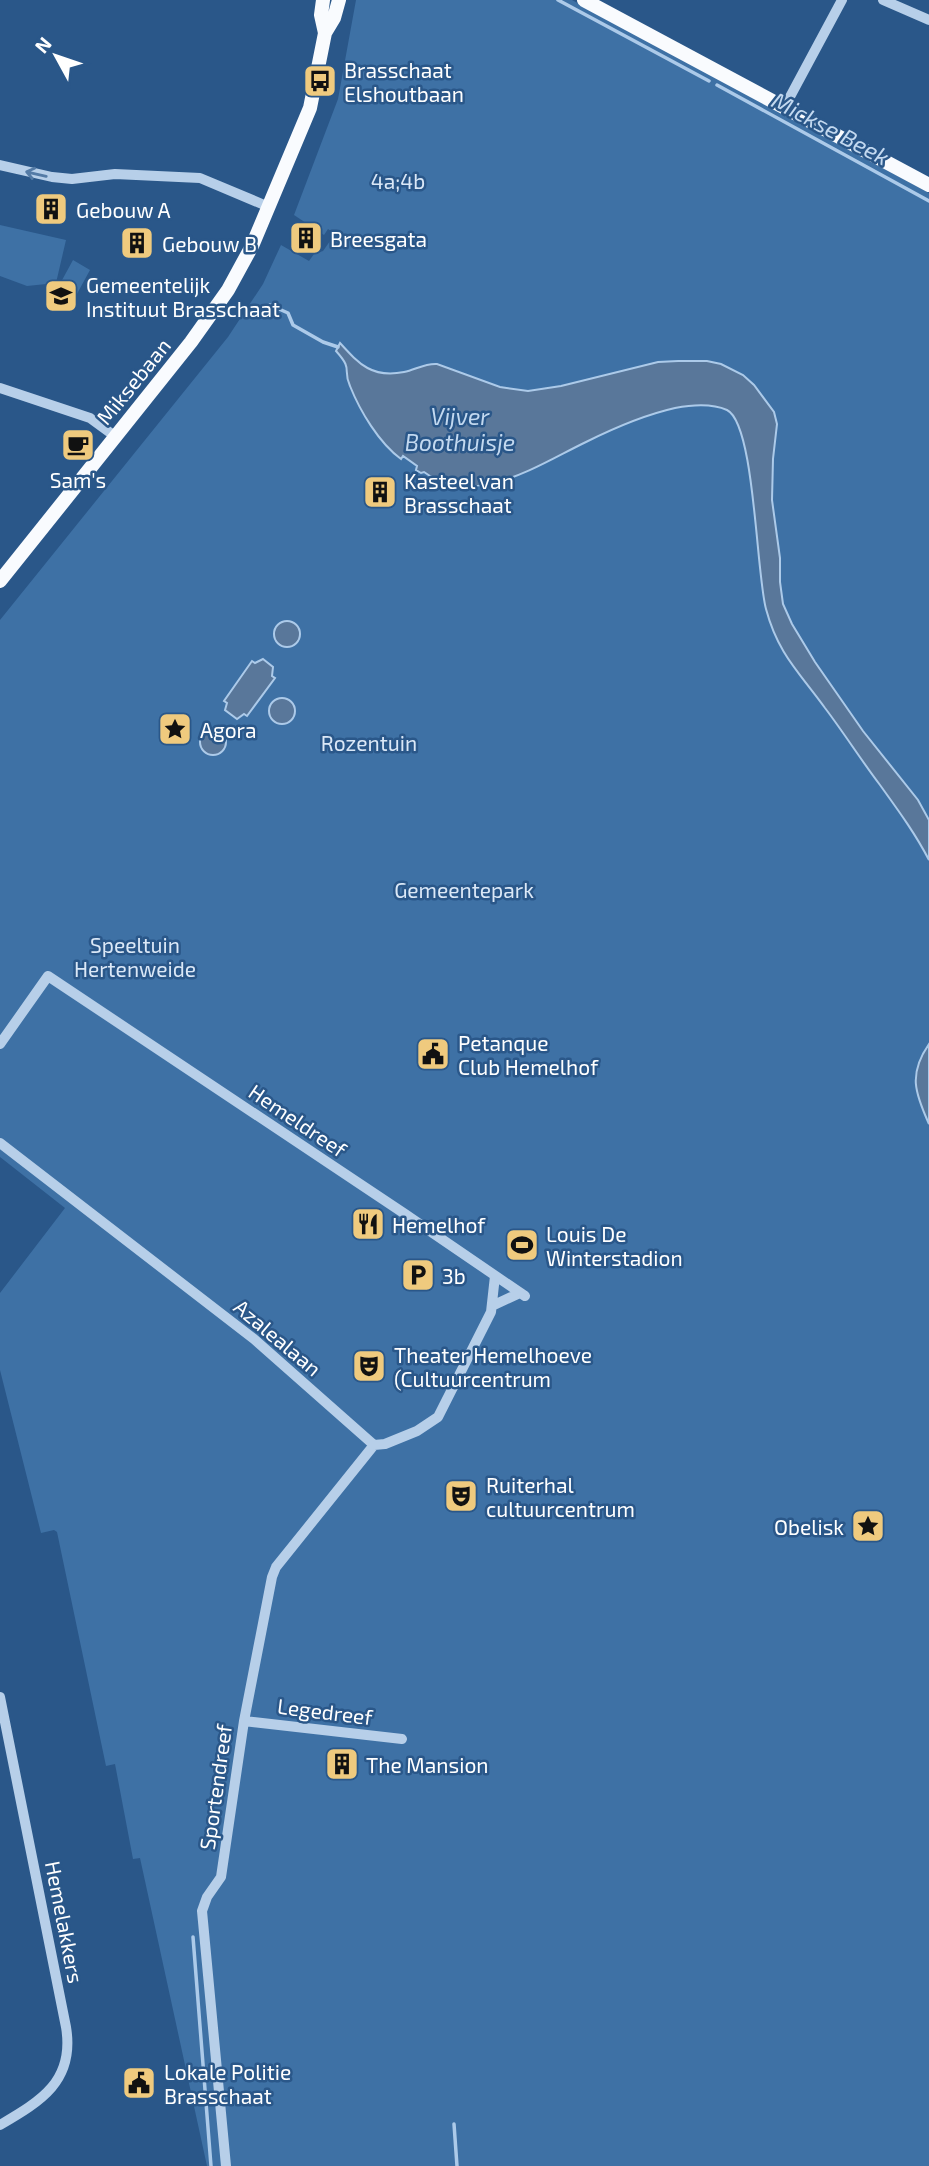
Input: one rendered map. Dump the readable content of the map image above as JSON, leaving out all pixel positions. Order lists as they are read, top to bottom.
{
  "streets": {
    "main road": ["Miksebaan"],
    "street": [
      "Hemeldreef",
      "Azalealaan",
      "Legedreef",
      "Sportendreef",
      "Hemelakkers"
    ]
  },
  "crossings": [
    ["Azalealaan", "Sportendreef"],
    ["Legedreef", "Sportendreef"]
  ],
  "water": ["Mickse Beek", "Vijver Boothuisje"],
  "parks": [
    "4a;4b",
    "Rozentuin",
    "Gemeentepark",
    "Speeltuin Hertenweide"
  ],
  "places": {
    "bus stop": ["Brasschaat Elshoutbaan"],
    "building": [
      "Gebouw A",
      "Breesgata",
      "Gebouw B",
      "Kasteel van Brasschaat",
      "The Mansion"
    ],
    "school or university": ["Gemeentelijk Instituut Brasschaat"],
    "cafe": ["Sam's"],
    "place": ["Agora", "Obelisk"],
    "public building": ["Petanque Club Hemelhof", "Lokale Politie Brasschaat"],
    "restaurant": ["Hemelhof"],
    "sports": ["Louis De Winterstadion"],
    "parking": ["3b"],
    "theatre": ["Theater Hemelhoeve (Cultuurcentrum", "Ruiterhal cultuurcentrum"]
  },
  "north": "top left"
}
